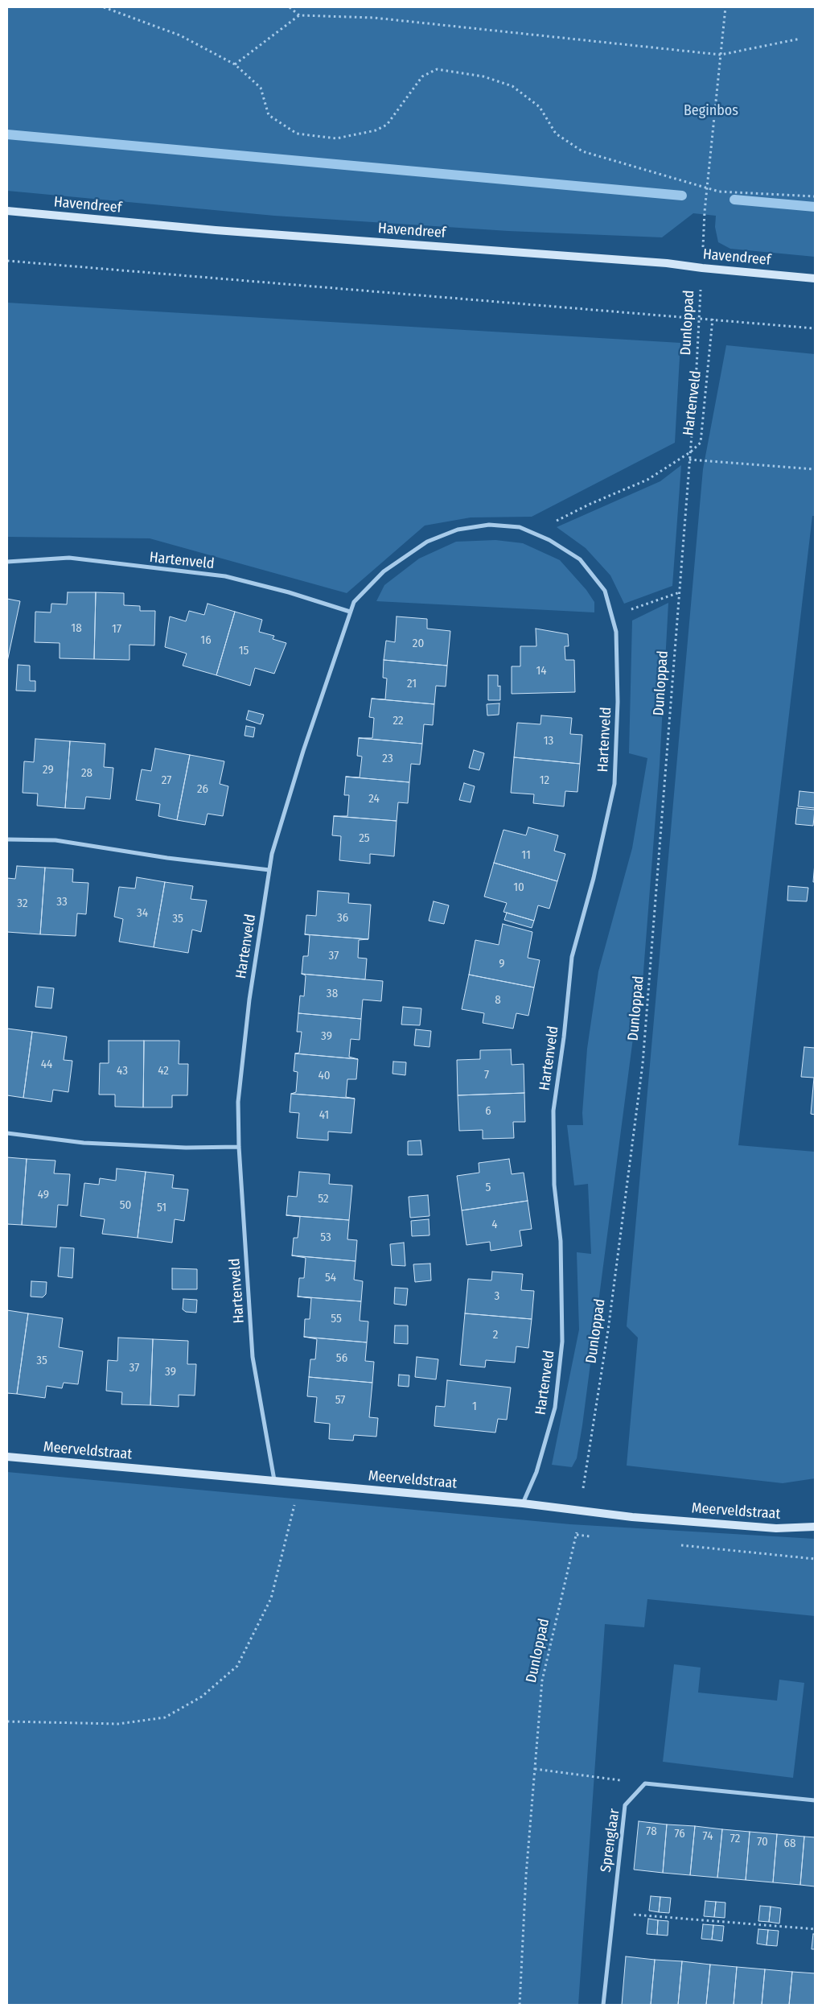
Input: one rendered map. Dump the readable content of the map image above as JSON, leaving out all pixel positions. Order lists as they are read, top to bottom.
{
  "streets": {
    "street": [
      "Havendreef",
      "Hartenveld",
      "Meerveldstraat",
      "Sprenglaar"
    ],
    "path": ["Dunloppad"]
  },
  "crossings": [
    ["Havendreef", "Dunloppad"],
    ["Dunloppad", "Hartenveld"],
    ["Dunloppad", "Meerveldstraat"],
    ["Hartenveld", "Meerveldstraat"]
  ],
  "parks": ["Beginbos"],
  "house_numbers": [
    "18",
    "17",
    "16",
    "20",
    "15",
    "14",
    "21",
    "22",
    "13",
    "23",
    "29",
    "28",
    "27",
    "12",
    "26",
    "24",
    "25",
    "11",
    "10",
    "33",
    "32",
    "34",
    "36",
    "35",
    "37",
    "9",
    "38",
    "8",
    "39",
    "44",
    "43",
    "42",
    "7",
    "40",
    "6",
    "41",
    "5",
    "49",
    "52",
    "50",
    "51",
    "4",
    "53",
    "54",
    "3",
    "55",
    "2",
    "56",
    "35",
    "37",
    "39",
    "57",
    "1",
    "78",
    "76",
    "74",
    "72",
    "70",
    "68"
  ]
}
